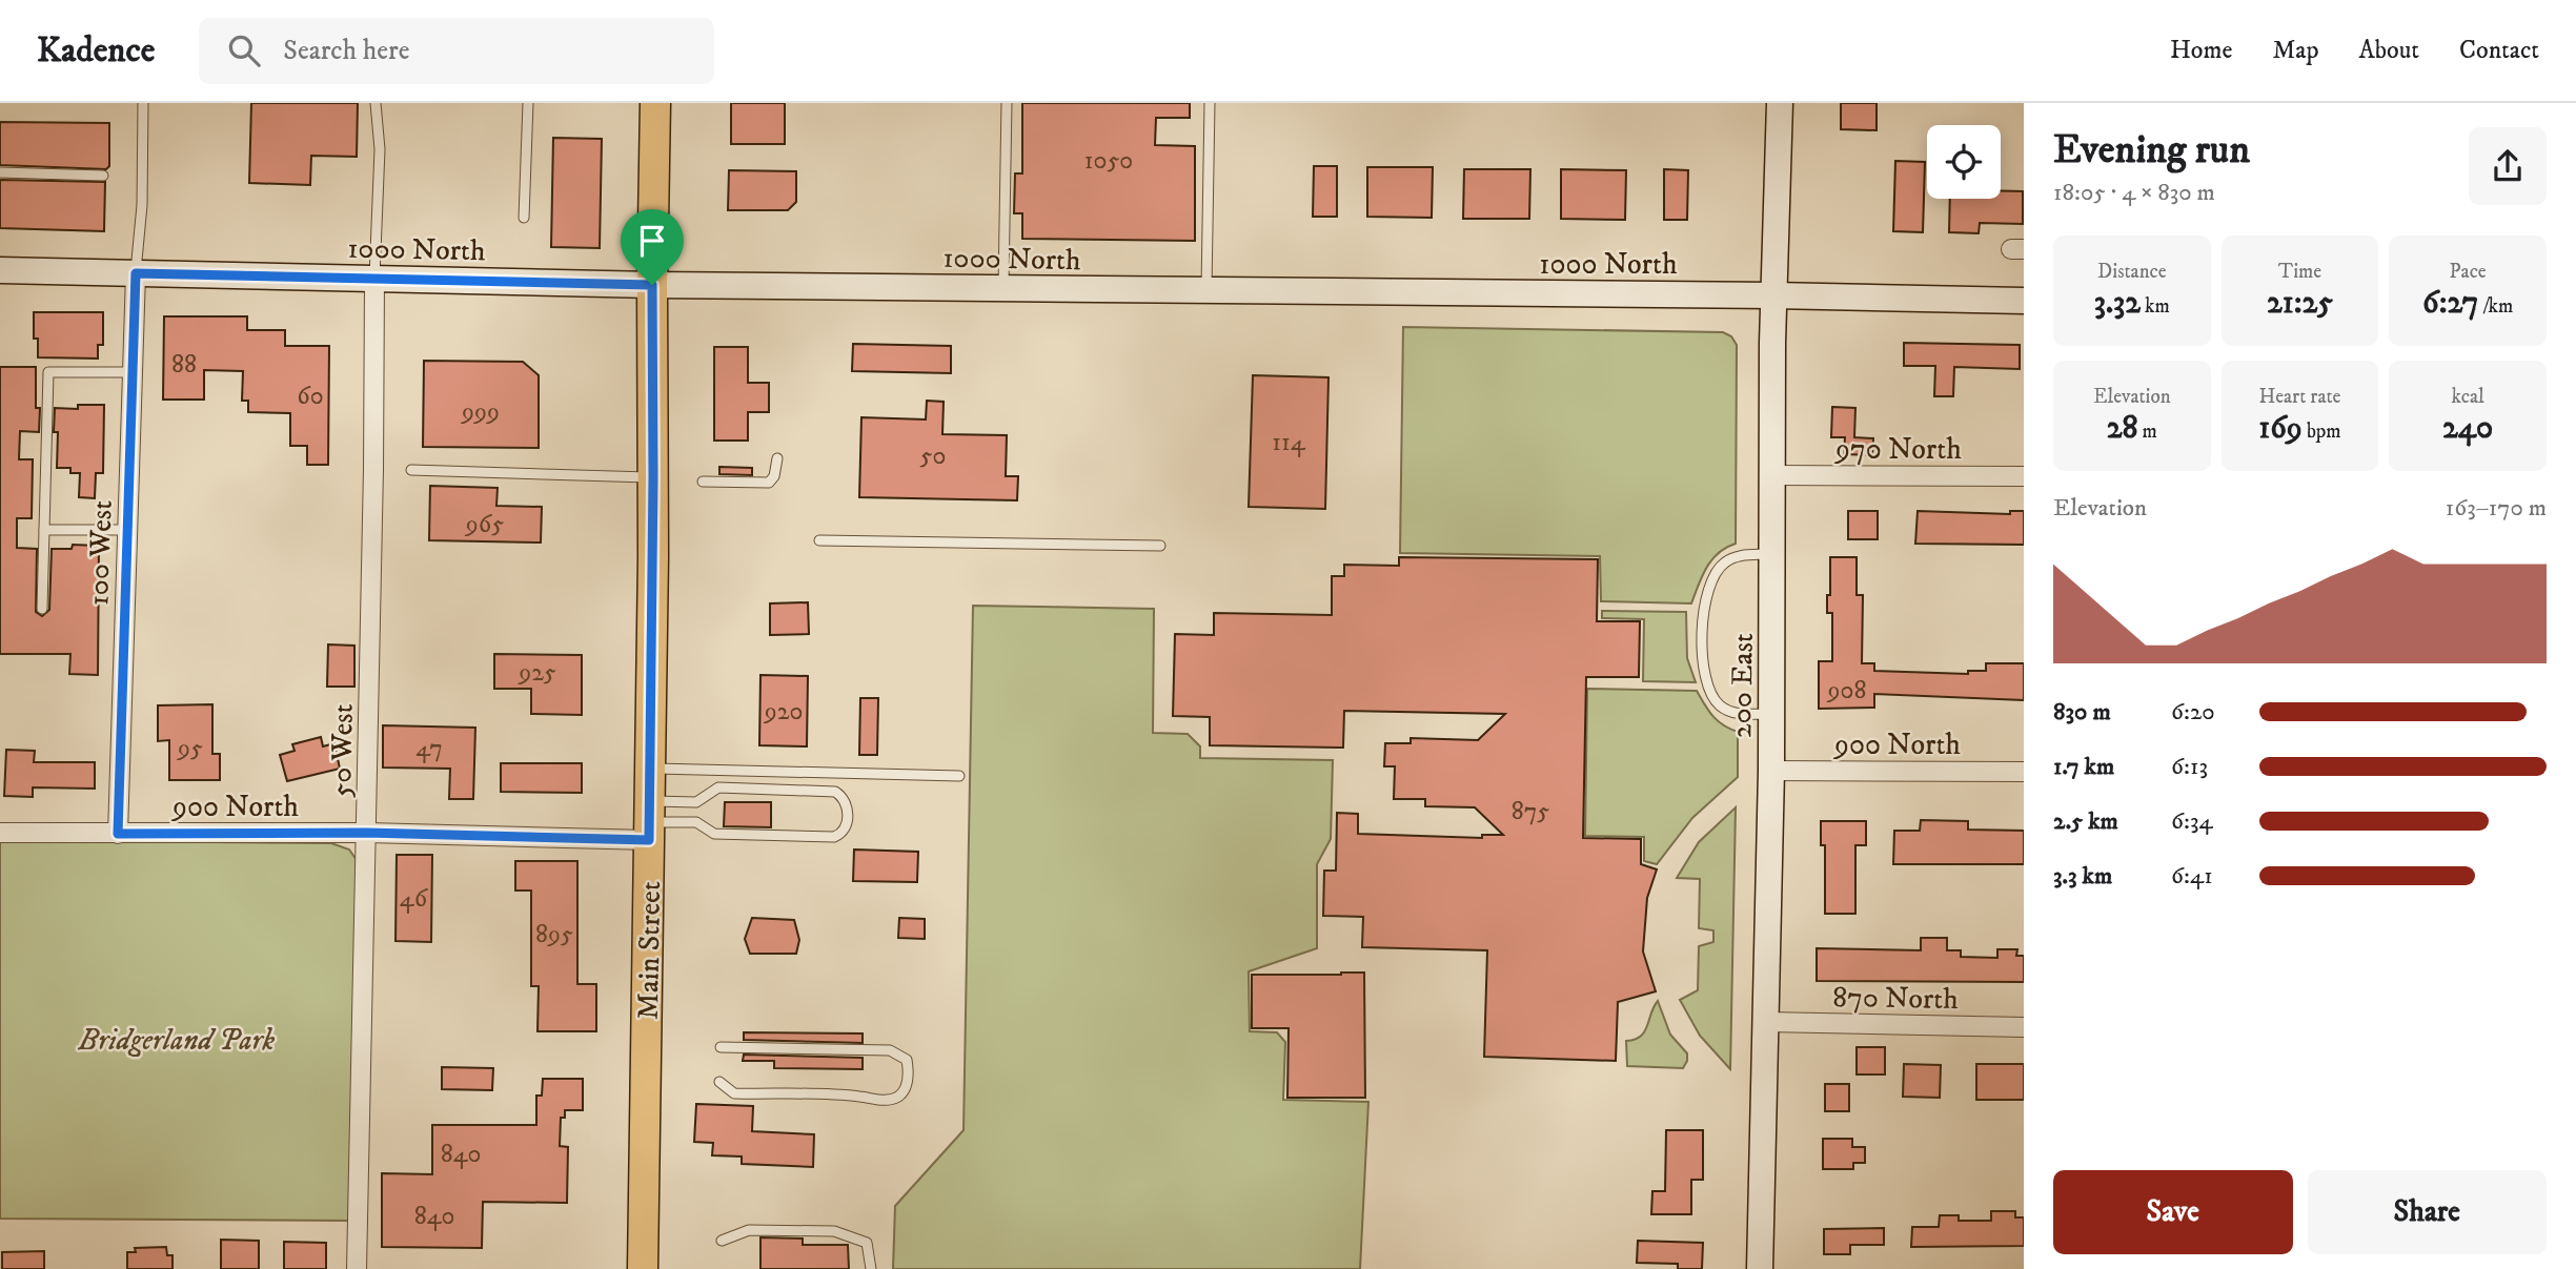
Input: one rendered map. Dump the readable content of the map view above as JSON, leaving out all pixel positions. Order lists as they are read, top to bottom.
{
  "streets": {
    "main road": ["Main Street"],
    "street": [
      "1000 North",
      "970 North",
      "100 West",
      "200 East",
      "900 North",
      "50 West",
      "870 North"
    ]
  },
  "crossings": [
    ["1000 North", "100 West"],
    ["1000 North", "200 East"],
    ["1000 North", "50 West"],
    ["1000 North", "Main Street"],
    ["970 North", "200 East"],
    ["100 West", "900 North"],
    ["200 East", "900 North"],
    ["200 East", "870 North"],
    ["900 North", "50 West"],
    ["900 North", "Main Street"]
  ],
  "parks": ["Bridgerland Park"],
  "house_numbers": [
    "1050",
    "88",
    "60",
    "999",
    "114",
    "50",
    "965",
    "925",
    "908",
    "920",
    "95",
    "47",
    "875",
    "46",
    "895",
    "840",
    "840"
  ],
  "page": {
    "header": "Kadence",
    "search": "Search here",
    "nav": [
      "Home",
      "Map",
      "About",
      "Contact"
    ],
    "heading": ["Evening run", "18:05 · 4 × 830 m"],
    "stats": [
      ["Distance", "3.32 km"],
      ["Time", "21:25"],
      ["Pace", "6:27 /km"],
      ["Elevation", "28 m"],
      ["Heart rate", "169 bpm"],
      ["kcal", "240"]
    ],
    "chart": ["Elevation", "163–170 m"],
    "list": [
      {
        "name": "830 m",
        "note": "6:20"
      },
      {
        "name": "1.7 km",
        "note": "6:13"
      },
      {
        "name": "2.5 km",
        "note": "6:34"
      },
      {
        "name": "3.3 km",
        "note": "6:41"
      }
    ],
    "buttons": ["Save", "Share"]
  }
}
